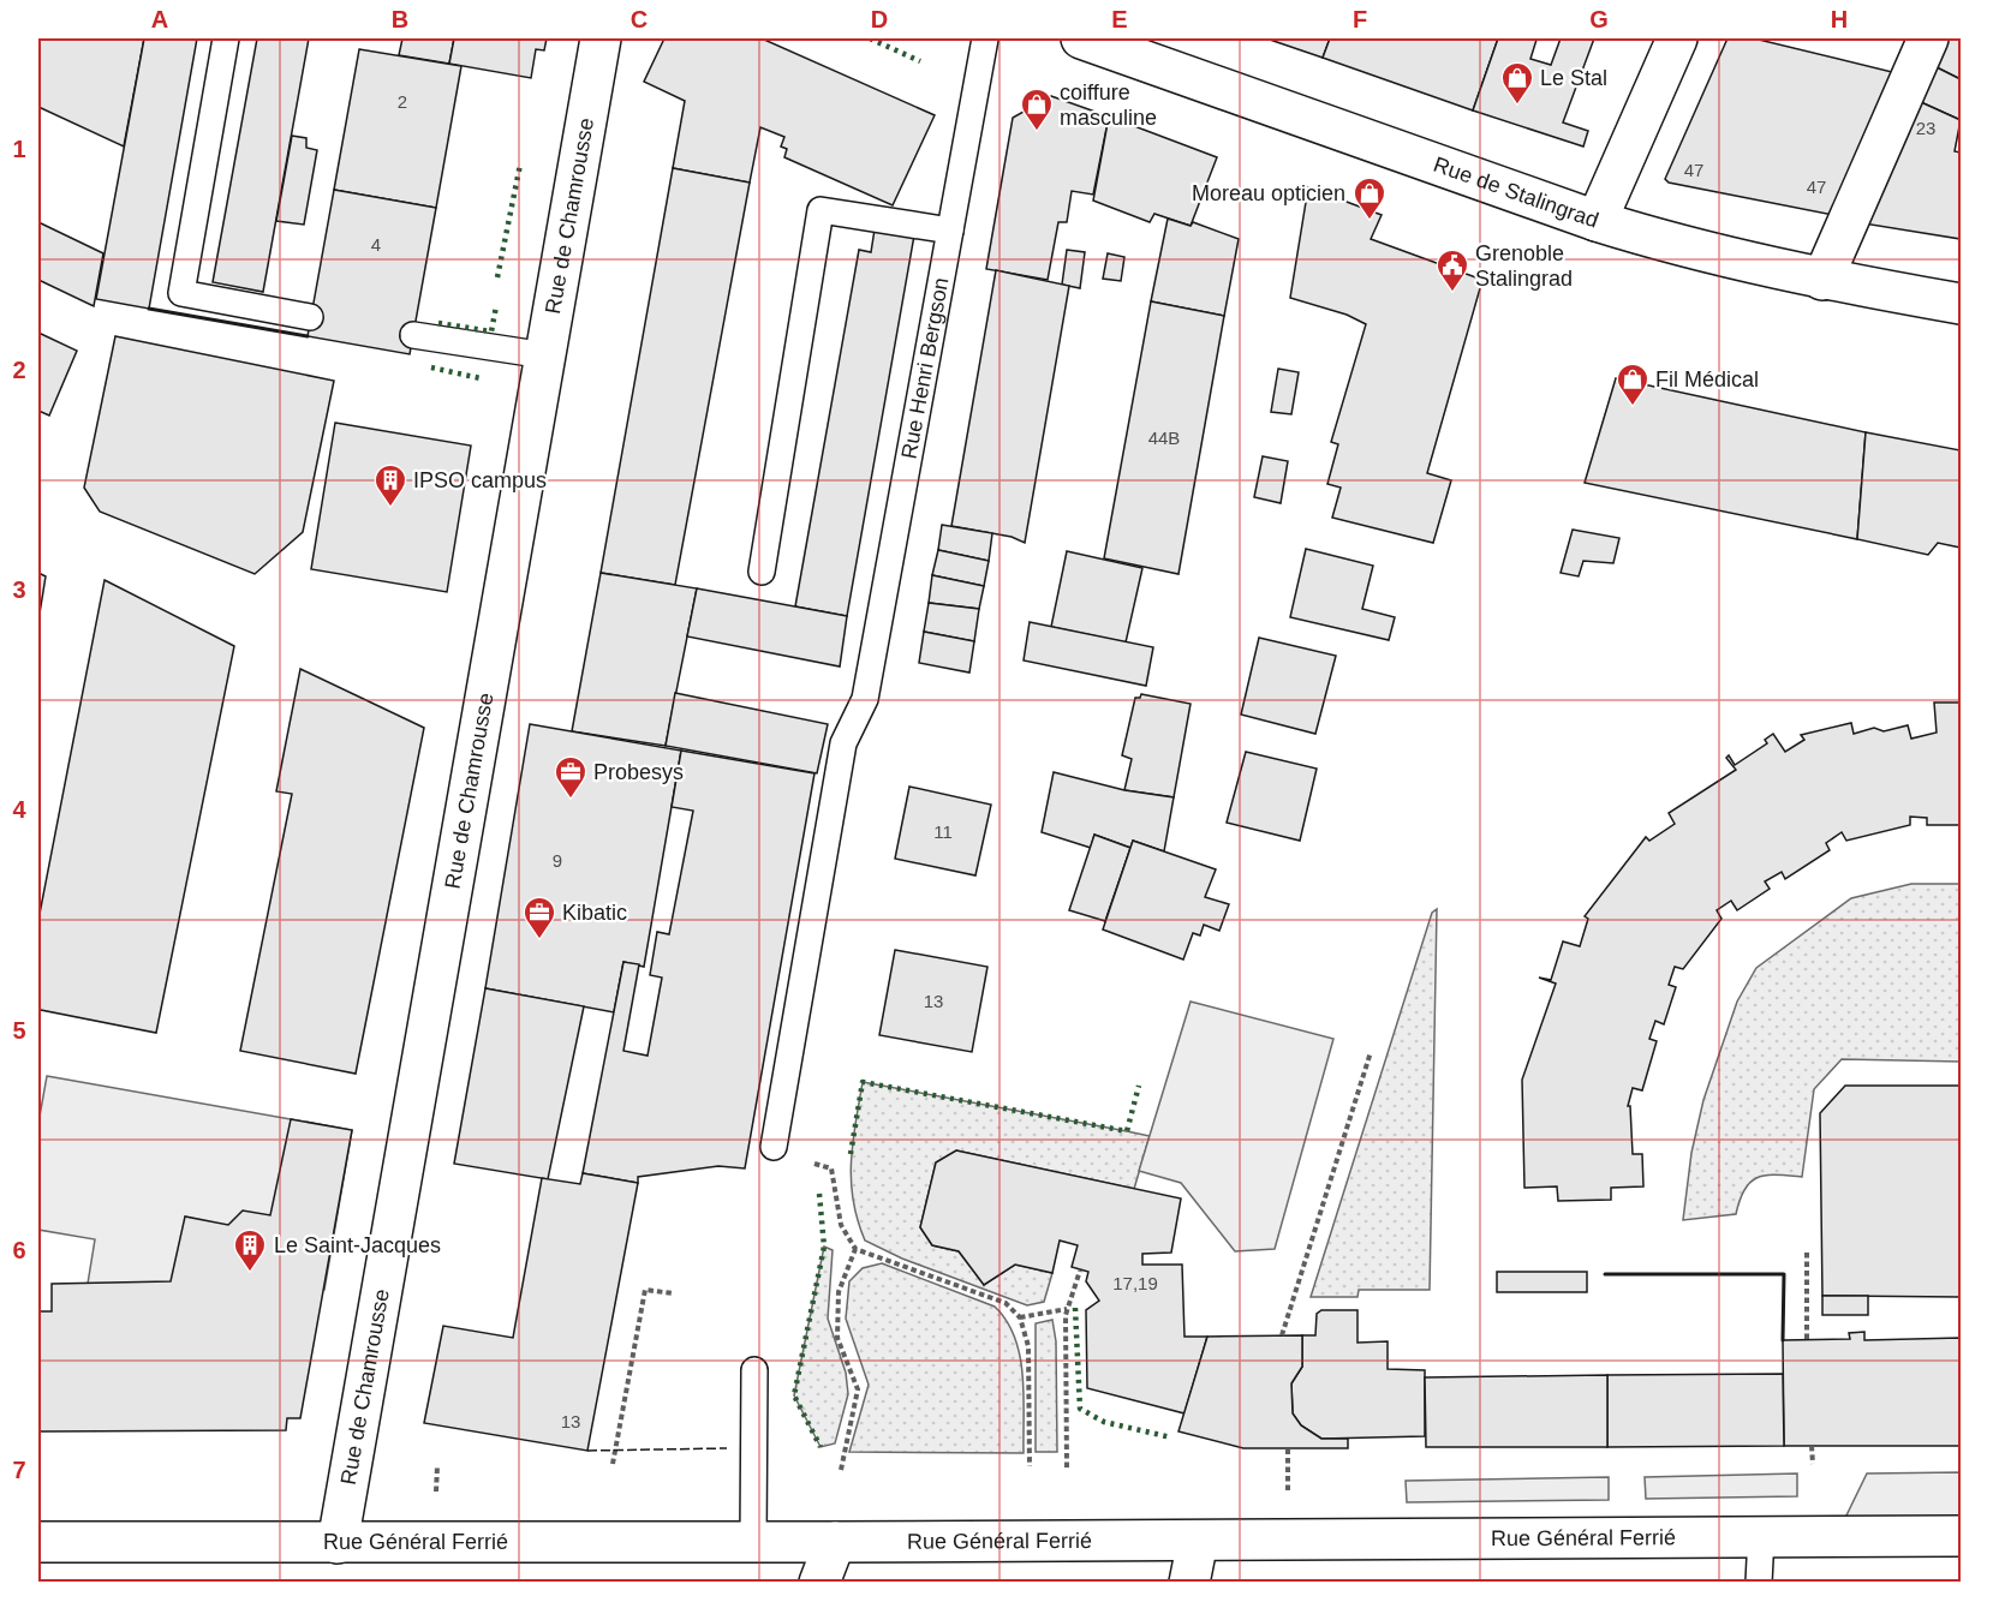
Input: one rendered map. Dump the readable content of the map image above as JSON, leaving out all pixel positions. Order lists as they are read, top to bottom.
{
  "streets": {
    "street": ["Rue de Stalingrad", "Rue de Chamrousse", "Rue Général Ferrié"],
    "lane": ["Rue Henri Bergson"]
  },
  "crossings": [
    ["Rue de Chamrousse", "Rue Général Ferrié"]
  ],
  "places": {
    "shop": [
      "Le Stal",
      "coiffure masculine",
      "Moreau opticien",
      "Fil Médical"
    ],
    "public building": ["Grenoble Stalingrad"],
    "building": ["IPSO campus", "Le Saint-Jacques"],
    "office": ["Probesys", "Kibatic"]
  },
  "house_numbers": [
    "2",
    "23",
    "47",
    "47",
    "4",
    "44B",
    "11",
    "9",
    "13",
    "17,19",
    "13"
  ],
  "grid": {
    "columns": [
      "A",
      "B",
      "C",
      "D",
      "E",
      "F",
      "G",
      "H"
    ],
    "rows": [
      "1",
      "2",
      "3",
      "4",
      "5",
      "6",
      "7"
    ]
  }
}
